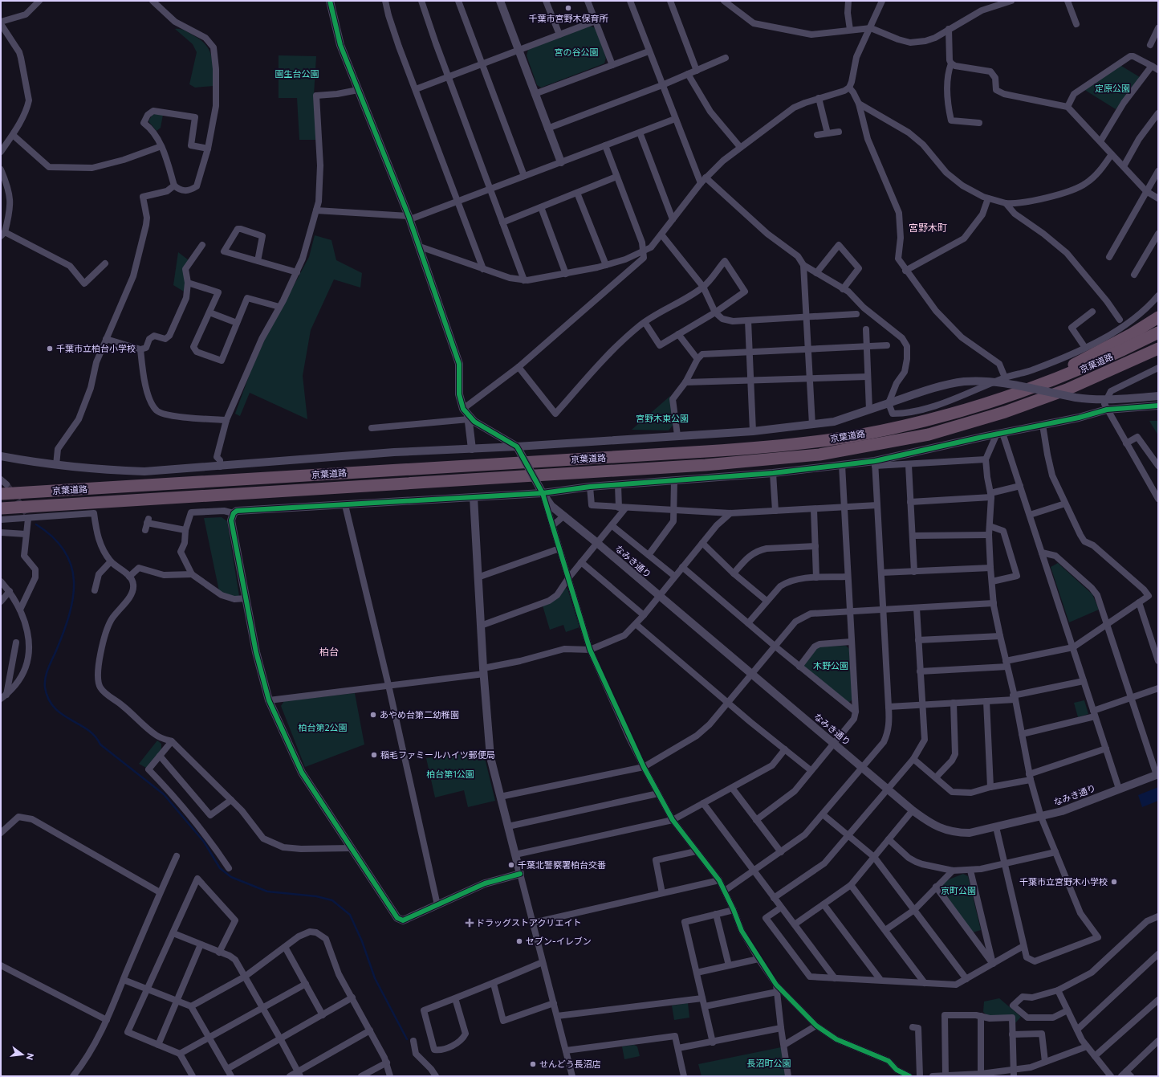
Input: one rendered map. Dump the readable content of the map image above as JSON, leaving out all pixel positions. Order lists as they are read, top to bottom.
{
  "streets": {
    "highway": ["京葉道路"],
    "street": ["なみき通り"]
  },
  "districts": ["宮野木町", "柏台"],
  "parks": [
    "宮の谷公園",
    "園生台公園",
    "定原公園",
    "宮野木東公園",
    "木野公園",
    "柏台第2公園",
    "柏台第1公園",
    "京町公園",
    "長沼町公園"
  ],
  "places": {
    "other": [
      "千葉市宮野木保育所",
      "千葉市立柏台小学校",
      "あやめ台第二幼稚園",
      "稲毛ファミールハイツ郵便局",
      "千葉北警察署柏台交番",
      "千葉市立宮野木小学校",
      "セブン-イレブン",
      "せんどう長沼店"
    ],
    "health": ["ドラッグストアクリエイト"]
  },
  "north": "right"
}
